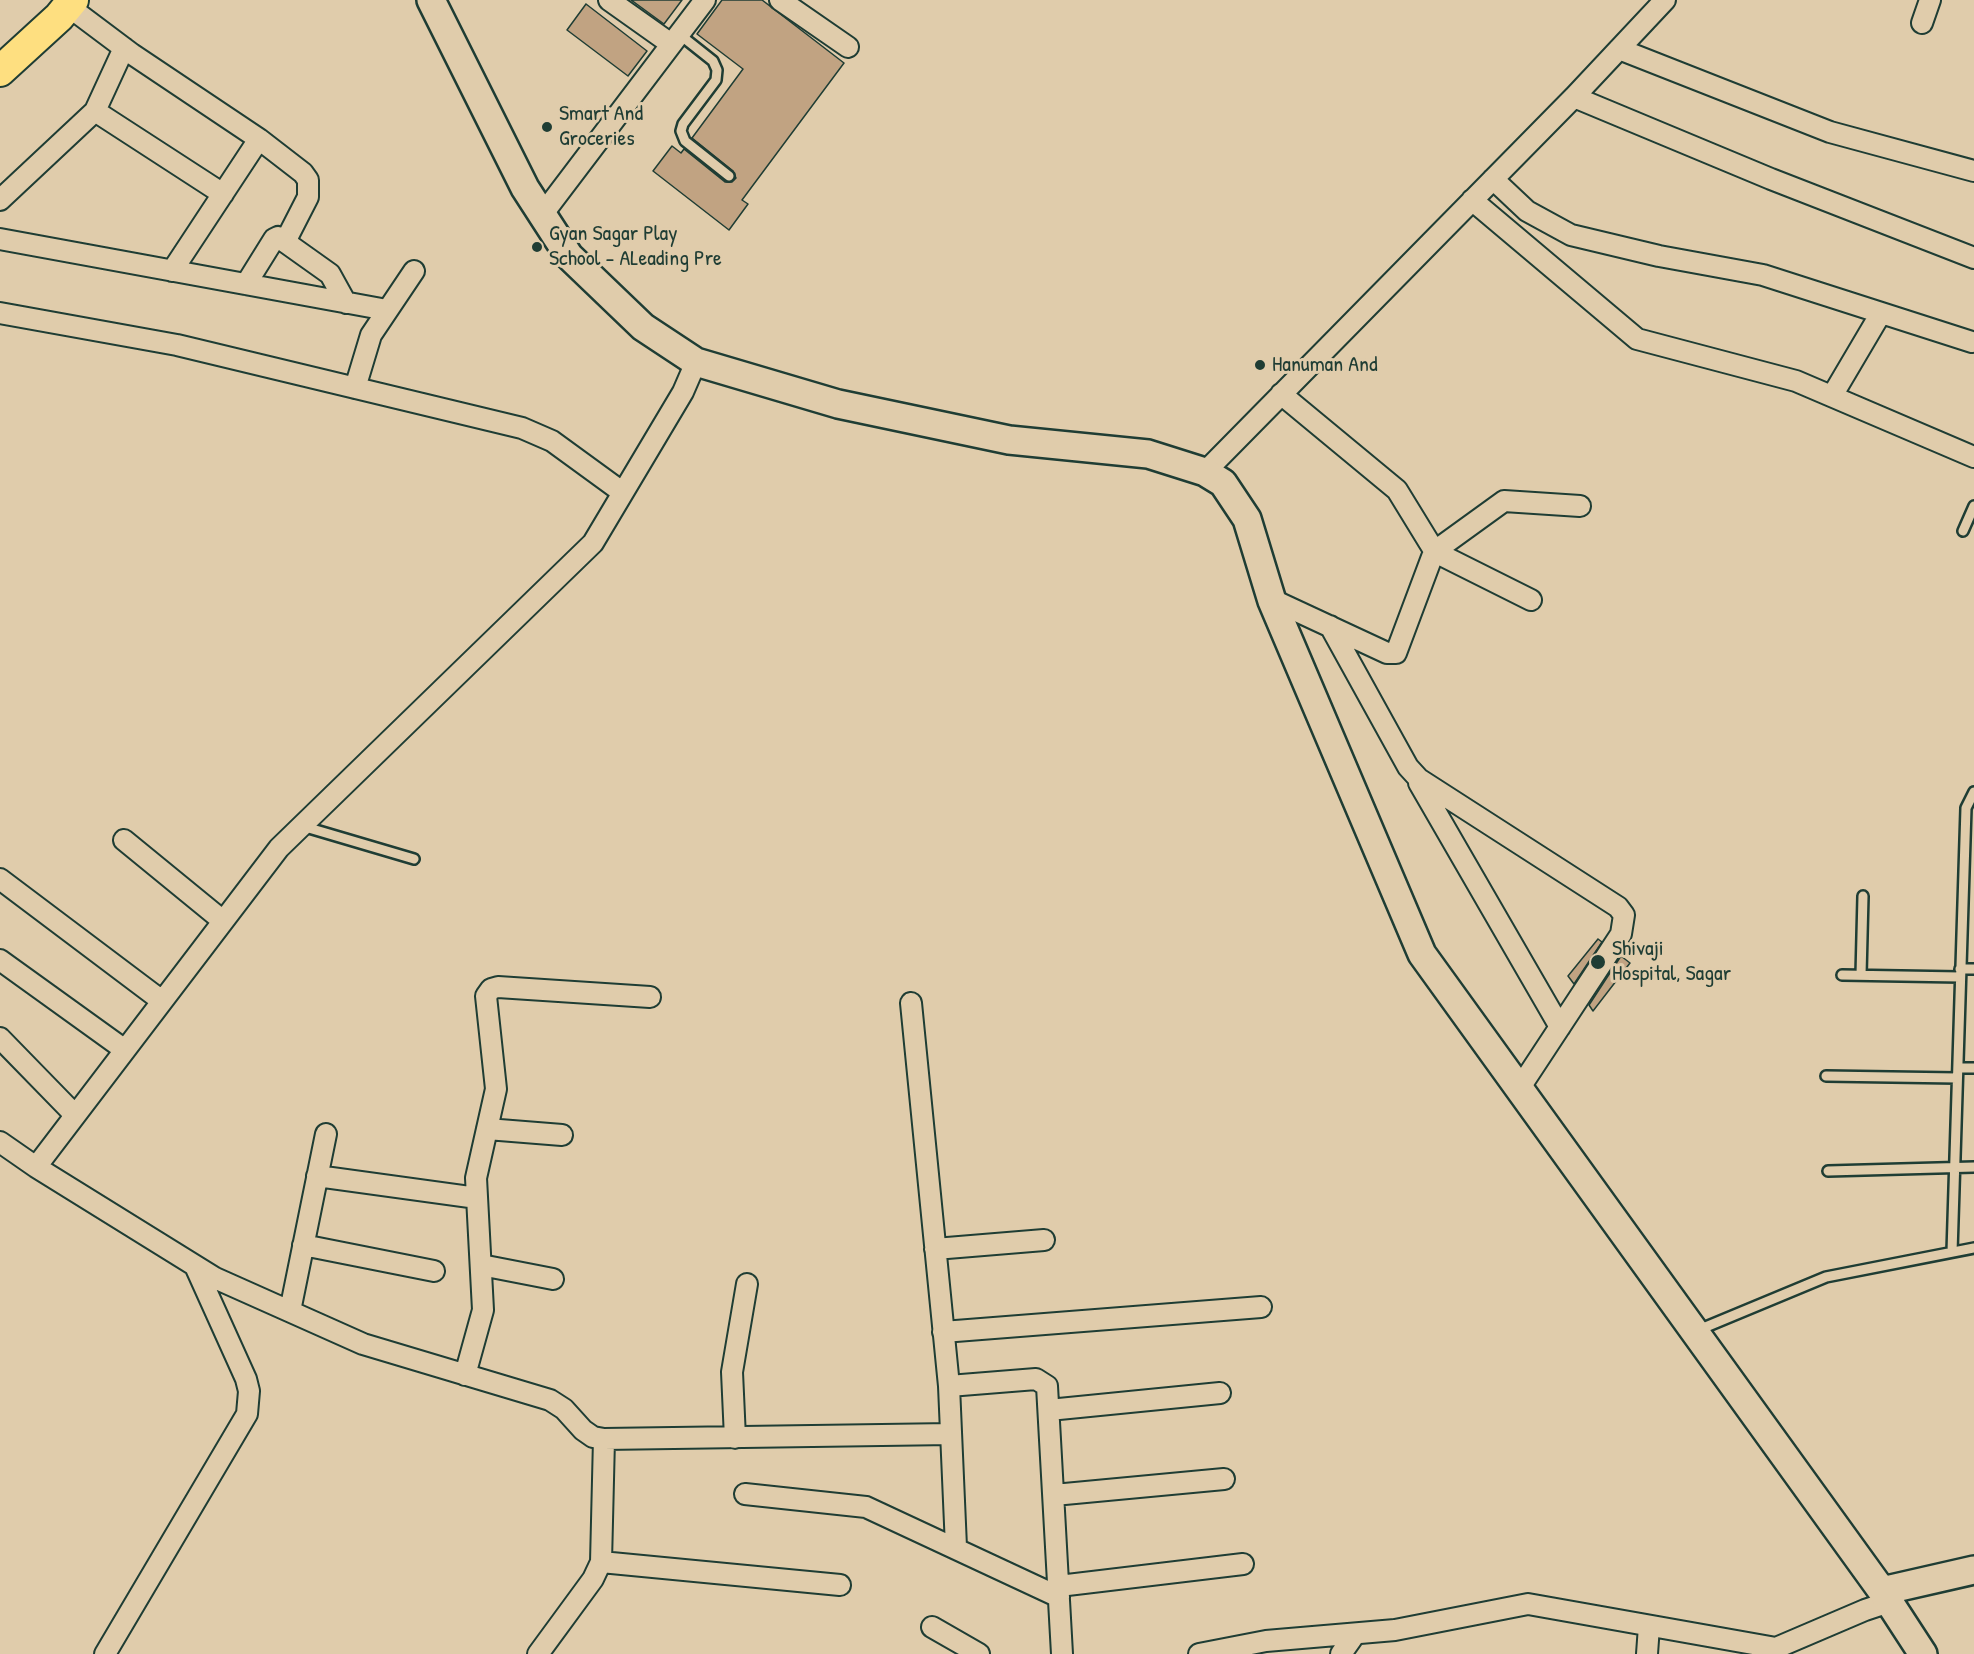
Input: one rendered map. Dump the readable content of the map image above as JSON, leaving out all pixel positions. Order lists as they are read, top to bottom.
{
  "places": [
    "Smart And Groceries",
    "Gyan Sagar Play School - ALeading Pre",
    "Hanuman And",
    "Shivaji Hospital, Sagar"
  ]
}
